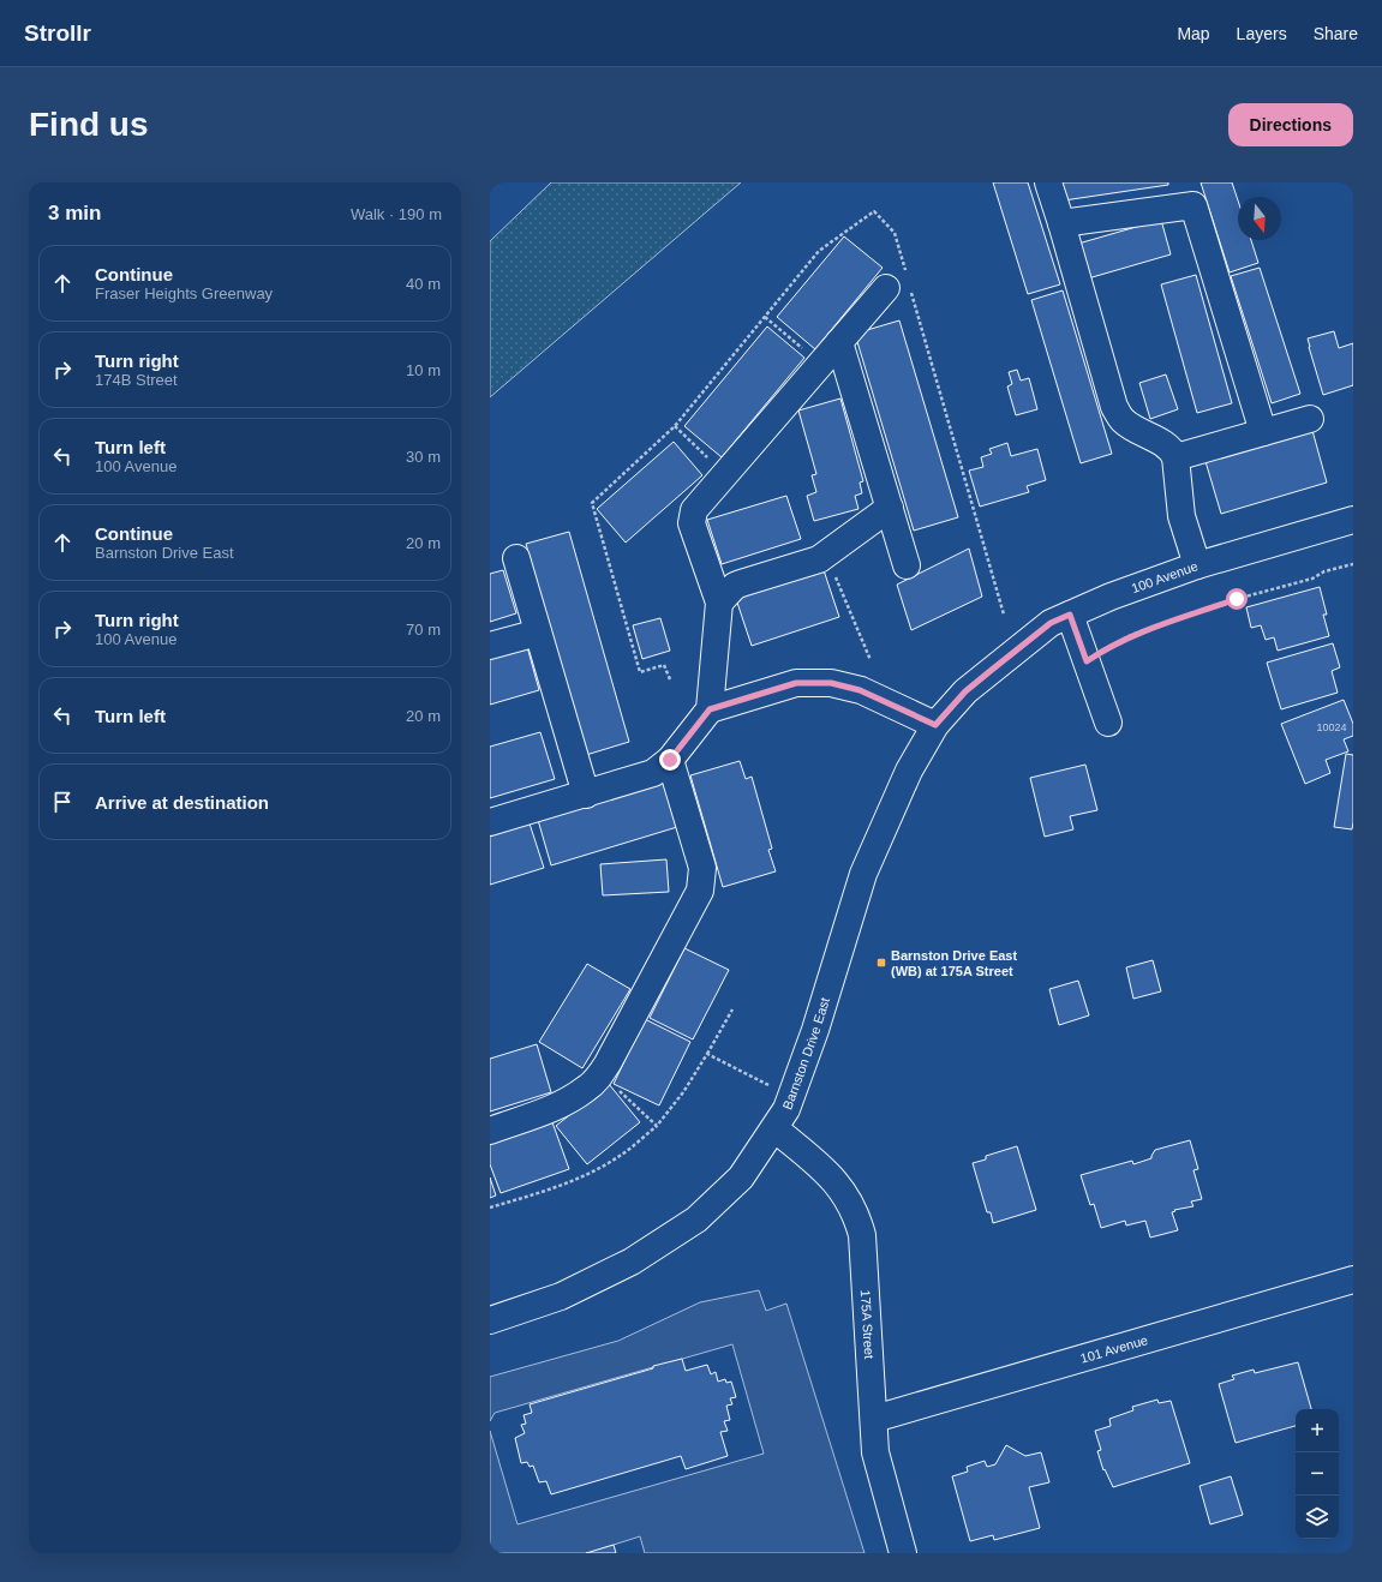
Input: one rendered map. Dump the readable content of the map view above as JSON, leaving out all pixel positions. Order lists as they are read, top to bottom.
{
  "streets": {
    "street": [
      "100 Avenue",
      "Barnston Drive East",
      "175A Street",
      "101 Avenue"
    ]
  },
  "crossings": [
    ["100 Avenue", "Barnston Drive East"],
    ["Barnston Drive East", "175A Street"],
    ["175A Street", "101 Avenue"]
  ],
  "places": {
    "transit": ["Barnston Drive East (WB) at 175A Street"]
  },
  "house_numbers": ["10024"],
  "north": "bottom",
  "page": {
    "header": "Strollr",
    "nav": ["Map", "Layers", "Share"],
    "buttons": "Directions",
    "title": "Find us",
    "heading": ["3 min", "Walk · 190 m"],
    "list": [
      ["Continue", "Fraser Heights Greenway", "40 m"],
      ["Turn right", "174B Street", "10 m"],
      ["Turn left", "100 Avenue", "30 m"],
      ["Continue", "Barnston Drive East", "20 m"],
      ["Turn right", "100 Avenue", "70 m"],
      ["Turn left", "20 m"],
      "Arrive at destination"
    ],
    "map_buttons": ["+", "−"]
  }
}
